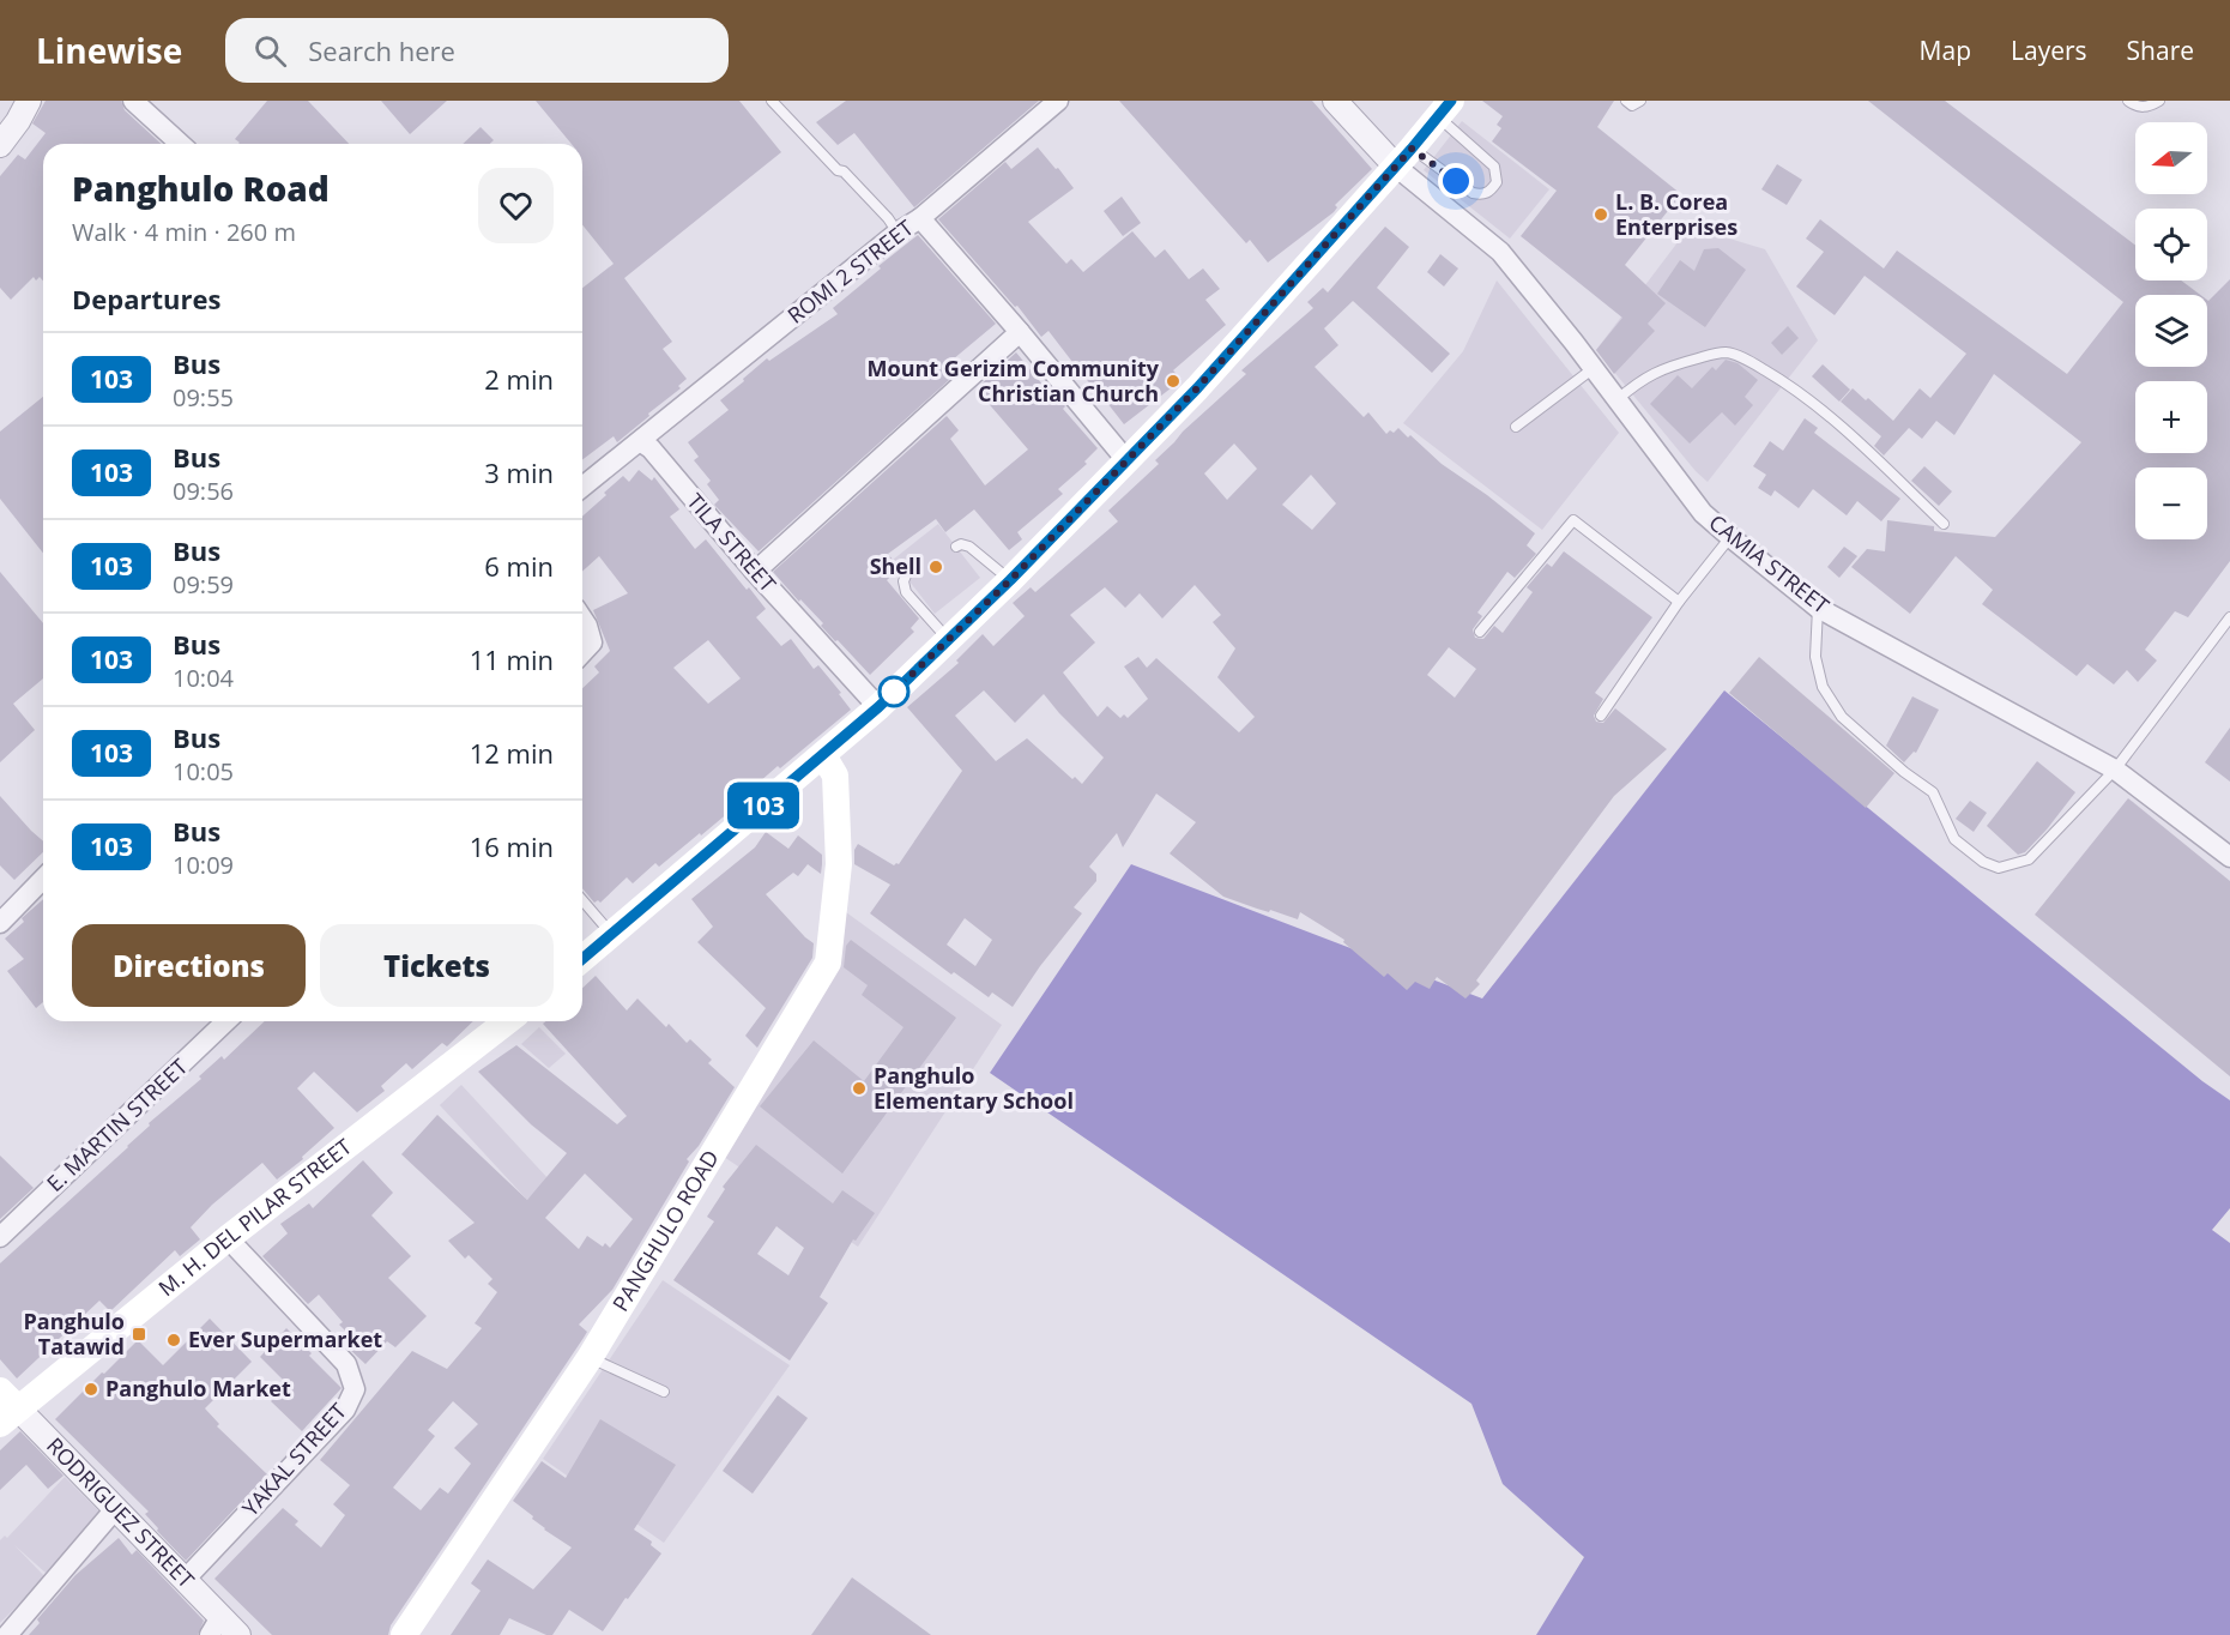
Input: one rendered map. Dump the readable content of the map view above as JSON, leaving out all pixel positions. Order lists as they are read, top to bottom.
{
  "streets": {
    "main road": ["M. H. DEL PILAR STREET", "PANGHULO ROAD"],
    "street": [
      "ROMI 2 STREET",
      "TILA STREET",
      "CAMIA STREET",
      "E. MARTIN STREET",
      "YAKAL STREET",
      "RODRIGUEZ STREET"
    ]
  },
  "crossings": [
    ["ROMI 2 STREET", "TILA STREET"],
    ["M. H. DEL PILAR STREET", "YAKAL STREET"],
    ["M. H. DEL PILAR STREET", "RODRIGUEZ STREET"],
    ["YAKAL STREET", "RODRIGUEZ STREET"]
  ],
  "places": {
    "other": [
      "L. B. Corea Enterprises",
      "Mount Gerizim Community Christian Church",
      "Shell",
      "Panghulo Elementary School",
      "Ever Supermarket",
      "Panghulo Market"
    ],
    "transit": ["Panghulo Tatawid"]
  },
  "lines": ["bus line 103"],
  "north": "left",
  "page": {
    "header": "Linewise",
    "search": "Search here",
    "nav": ["Map", "Layers", "Share"],
    "on_map": "103",
    "map_buttons": ["+", "−"],
    "heading": [
      ["Panghulo Road", "Walk · 4 min · 260 m"],
      "Departures"
    ],
    "list": [
      {
        "mark": "103",
        "name": "Bus",
        "note": "09:55",
        "value": "2 min"
      },
      {
        "mark": "103",
        "name": "Bus",
        "note": "09:56",
        "value": "3 min"
      },
      {
        "mark": "103",
        "name": "Bus",
        "note": "09:59",
        "value": "6 min"
      },
      {
        "mark": "103",
        "name": "Bus",
        "note": "10:04",
        "value": "11 min"
      },
      {
        "mark": "103",
        "name": "Bus",
        "note": "10:05",
        "value": "12 min"
      },
      {
        "mark": "103",
        "name": "Bus",
        "note": "10:09",
        "value": "16 min"
      }
    ],
    "buttons": ["Directions", "Tickets"]
  }
}
